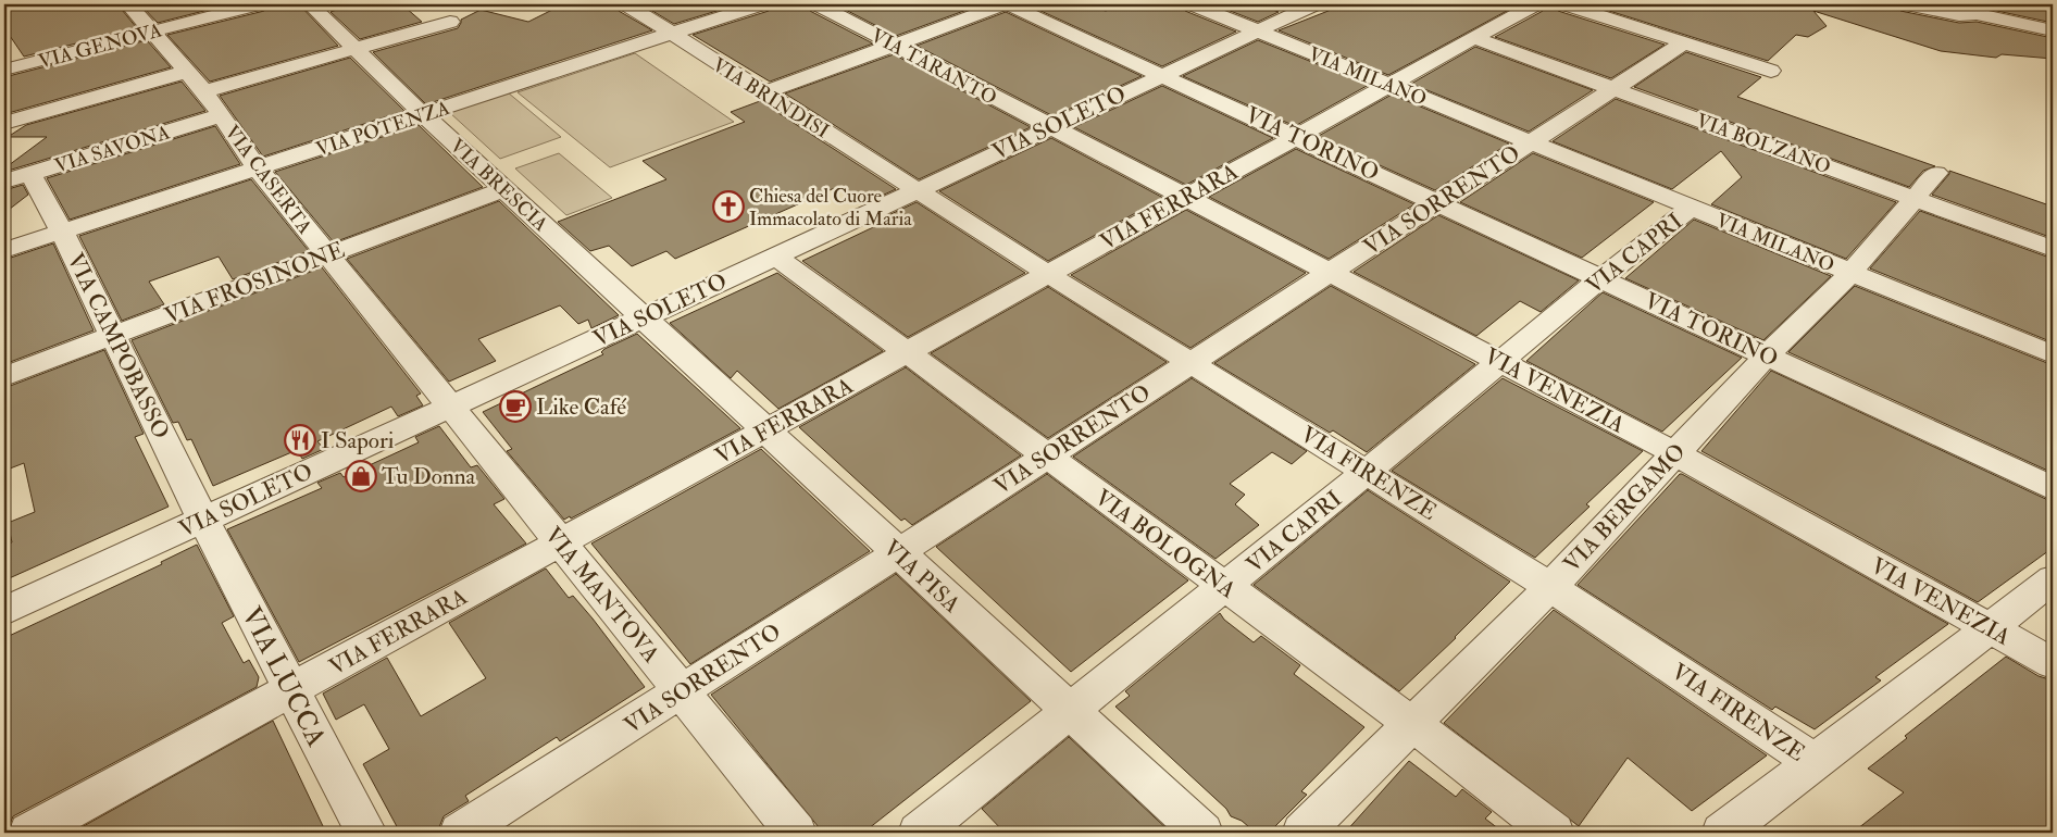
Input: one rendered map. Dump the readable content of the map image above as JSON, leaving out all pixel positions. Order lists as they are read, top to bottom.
{
  "streets": {
    "street": [
      "VIA GENOVA",
      "VIA TARANTO",
      "VIA MILANO",
      "VIA BRINDISI",
      "VIA SOLETO",
      "VIA POTENZA",
      "VIA TORINO",
      "VIA BOLZANO",
      "VIA SAVONA",
      "VIA CASERTA",
      "VIA BRESCIA",
      "VIA SORRENTO",
      "VIA FERRARA",
      "VIA CAPRI",
      "VIA FROSINONE",
      "VIA CAMPOBASSO",
      "VIA VENEZIA",
      "VIA FIRENZE",
      "VIA BERGAMO",
      "VIA BOLOGNA",
      "VIA PISA",
      "VIA MANTOVA",
      "VIA LUCCA"
    ]
  },
  "crossings": [
    ["VIA GENOVA", "VIA CASERTA"],
    ["VIA TARANTO", "VIA SOLETO"],
    ["VIA TARANTO", "VIA VENEZIA"],
    ["VIA MILANO", "VIA SOLETO"],
    ["VIA MILANO", "VIA SORRENTO"],
    ["VIA MILANO", "VIA FERRARA"],
    ["VIA MILANO", "VIA CAPRI"],
    ["VIA MILANO", "VIA BERGAMO"],
    ["VIA BRINDISI", "VIA SOLETO"],
    ["VIA BRINDISI", "VIA POTENZA"],
    ["VIA BRINDISI", "VIA FIRENZE"],
    ["VIA SOLETO", "VIA TORINO"],
    ["VIA SOLETO", "VIA CASERTA"],
    ["VIA SOLETO", "VIA BRESCIA"],
    ["VIA SOLETO", "VIA CAMPOBASSO"],
    ["VIA SOLETO", "VIA VENEZIA"],
    ["VIA SOLETO", "VIA FIRENZE"],
    ["VIA SOLETO", "VIA BOLOGNA"],
    ["VIA SOLETO", "VIA PISA"],
    ["VIA SOLETO", "VIA MANTOVA"],
    ["VIA SOLETO", "VIA LUCCA"],
    ["VIA POTENZA", "VIA CASERTA"],
    ["VIA POTENZA", "VIA BRESCIA"],
    ["VIA POTENZA", "VIA CAMPOBASSO"],
    ["VIA TORINO", "VIA SORRENTO"],
    ["VIA TORINO", "VIA FERRARA"],
    ["VIA TORINO", "VIA CAPRI"],
    ["VIA TORINO", "VIA BERGAMO"],
    ["VIA BOLZANO", "VIA SORRENTO"],
    ["VIA BOLZANO", "VIA FERRARA"],
    ["VIA BOLZANO", "VIA BERGAMO"],
    ["VIA SAVONA", "VIA CASERTA"],
    ["VIA SAVONA", "VIA CAMPOBASSO"],
    ["VIA CASERTA", "VIA FROSINONE"],
    ["VIA CASERTA", "VIA MANTOVA"],
    ["VIA BRESCIA", "VIA FROSINONE"],
    ["VIA BRESCIA", "VIA PISA"],
    ["VIA SORRENTO", "VIA VENEZIA"],
    ["VIA SORRENTO", "VIA FIRENZE"],
    ["VIA SORRENTO", "VIA BOLOGNA"],
    ["VIA SORRENTO", "VIA PISA"],
    ["VIA SORRENTO", "VIA MANTOVA"],
    ["VIA FERRARA", "VIA VENEZIA"],
    ["VIA FERRARA", "VIA FIRENZE"],
    ["VIA FERRARA", "VIA BOLOGNA"],
    ["VIA FERRARA", "VIA PISA"],
    ["VIA FERRARA", "VIA MANTOVA"],
    ["VIA FERRARA", "VIA LUCCA"],
    ["VIA CAPRI", "VIA VENEZIA"],
    ["VIA CAPRI", "VIA FIRENZE"],
    ["VIA CAPRI", "VIA BOLOGNA"],
    ["VIA CAPRI", "VIA PISA"],
    ["VIA FROSINONE", "VIA CAMPOBASSO"],
    ["VIA CAMPOBASSO", "VIA LUCCA"],
    ["VIA VENEZIA", "VIA BERGAMO"],
    ["VIA FIRENZE", "VIA BERGAMO"],
    ["VIA BERGAMO", "VIA BOLOGNA"]
  ],
  "places": {
    "church": ["Chiesa del Cuore Immacolato di Maria"],
    "cafe": ["Like Café"],
    "restaurant": ["I Sapori"],
    "shop": ["Tu Donna"]
  }
}
